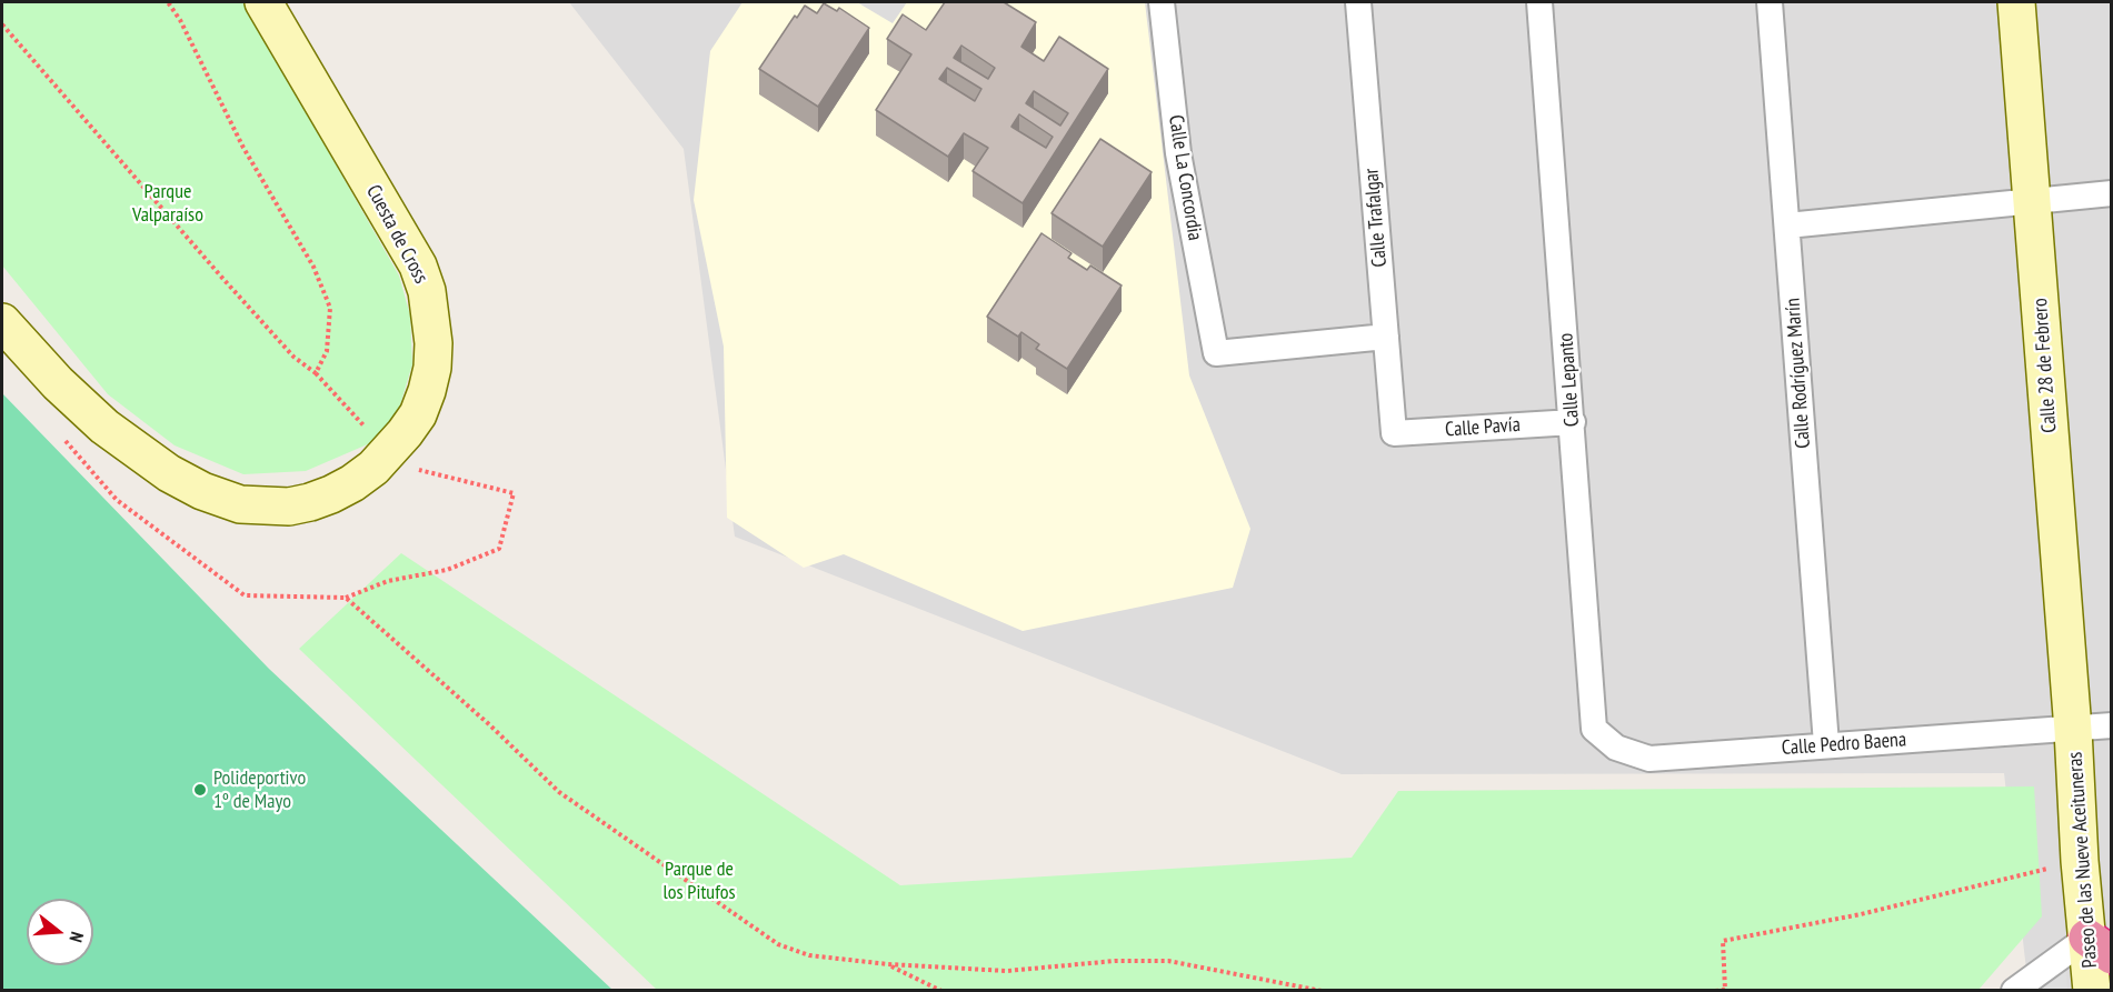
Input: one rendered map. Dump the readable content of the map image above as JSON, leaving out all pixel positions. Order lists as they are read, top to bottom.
{
  "streets": {
    "street": [
      "Calle La Concordia",
      "Calle Trafalgar",
      "Cuesta de Cross",
      "Calle 28 de Febrero",
      "Calle Rodríguez Marín",
      "Calle Lepanto",
      "Calle Pavía",
      "Calle Pedro Baena",
      "Paseo de las Nueve Aceituneras"
    ]
  },
  "crossings": [
    ["Calle La Concordia", "Calle Trafalgar"],
    ["Calle Trafalgar", "Calle Pavía"],
    ["Calle 28 de Febrero", "Calle Pedro Baena"],
    ["Calle 28 de Febrero", "Paseo de las Nueve Aceituneras"],
    ["Calle Rodríguez Marín", "Calle Pedro Baena"],
    ["Calle Lepanto", "Calle Pavía"],
    ["Calle Lepanto", "Calle Pedro Baena"],
    ["Calle Pedro Baena", "Paseo de las Nueve Aceituneras"]
  ],
  "parks": ["Parque Valparaíso", "Parque de los Pitufos"],
  "places": ["Polideportivo 1º de Mayo"],
  "north": "right"
}
